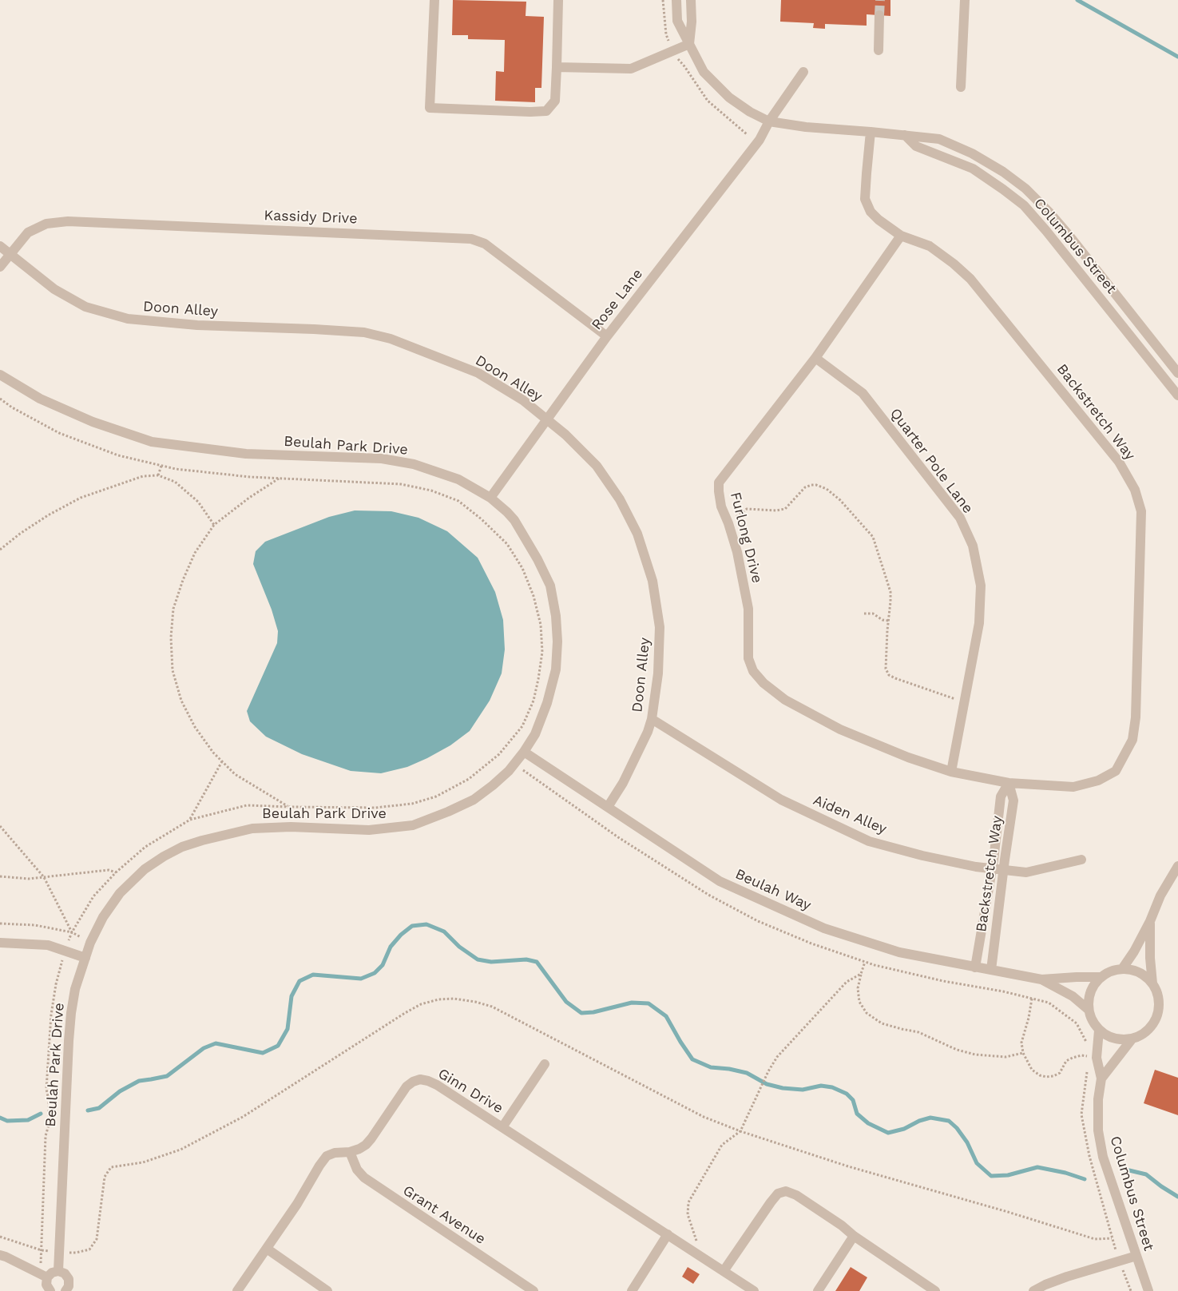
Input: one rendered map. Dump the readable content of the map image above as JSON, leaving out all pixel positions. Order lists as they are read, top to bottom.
{
  "streets": {
    "street": [
      "Kassidy Drive",
      "Columbus Street",
      "Rose Lane",
      "Doon Alley",
      "Backstretch Way",
      "Beulah Park Drive",
      "Quarter Pole Lane",
      "Furlong Drive",
      "Aiden Alley",
      "Beulah Way",
      "Ginn Drive",
      "Grant Avenue"
    ]
  },
  "crossings": [
    ["Kassidy Drive", "Rose Lane"],
    ["Kassidy Drive", "Doon Alley"],
    ["Columbus Street", "Rose Lane"],
    ["Columbus Street", "Backstretch Way"],
    ["Columbus Street", "Beulah Way"],
    ["Rose Lane", "Doon Alley"],
    ["Rose Lane", "Beulah Park Drive"],
    ["Doon Alley", "Aiden Alley"],
    ["Doon Alley", "Beulah Way"],
    ["Backstretch Way", "Furlong Drive"],
    ["Backstretch Way", "Aiden Alley"],
    ["Backstretch Way", "Beulah Way"],
    ["Beulah Park Drive", "Beulah Way"],
    ["Quarter Pole Lane", "Furlong Drive"],
    ["Ginn Drive", "Grant Avenue"]
  ]
}
